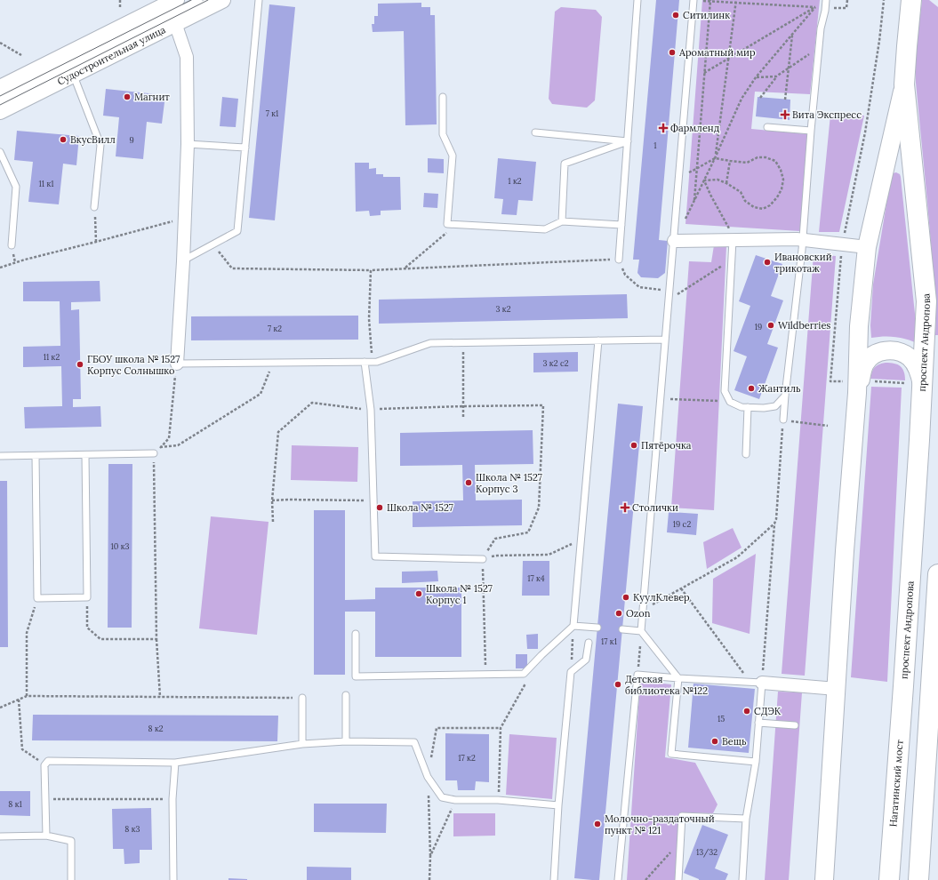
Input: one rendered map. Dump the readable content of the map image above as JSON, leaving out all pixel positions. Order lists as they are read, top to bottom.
{
  "streets": {
    "main road": ["проспект Андропова", "Нагатинский мост"],
    "street": ["Судостроительная улица"]
  },
  "crossings": [
    ["проспект Андропова", "Нагатинский мост"]
  ],
  "places": {
    "other": [
      "Ситилинк",
      "Ароматный мир",
      "Магнит",
      "ВкусВилл",
      "Ивановский трикотаж",
      "Wildberries",
      "ГБОУ школа № 1527 Корпус Солнышко",
      "Жантиль",
      "Пятёрочка",
      "Школа № 1527 Корпус 3",
      "Школа № 1527",
      "Школа № 1527 Корпус 1",
      "КуулКлевер",
      "Ozon",
      "Детская библиотека №122",
      "СДЭК",
      "Вещь",
      "Молочно-раздаточный пункт № 121"
    ],
    "health": ["Вита Экспресс", "Фармленд", "Столички"]
  },
  "house_numbers": [
    "7 к1",
    "9",
    "1",
    "1 к2",
    "11 к1",
    "3 к2",
    "19",
    "7 к2",
    "11 к2",
    "3 к2 с2",
    "19 с2",
    "10 к3",
    "17 к4",
    "17 к1",
    "15",
    "8 к2",
    "17 к2",
    "8 к1",
    "8 к3",
    "13/32"
  ]
}
